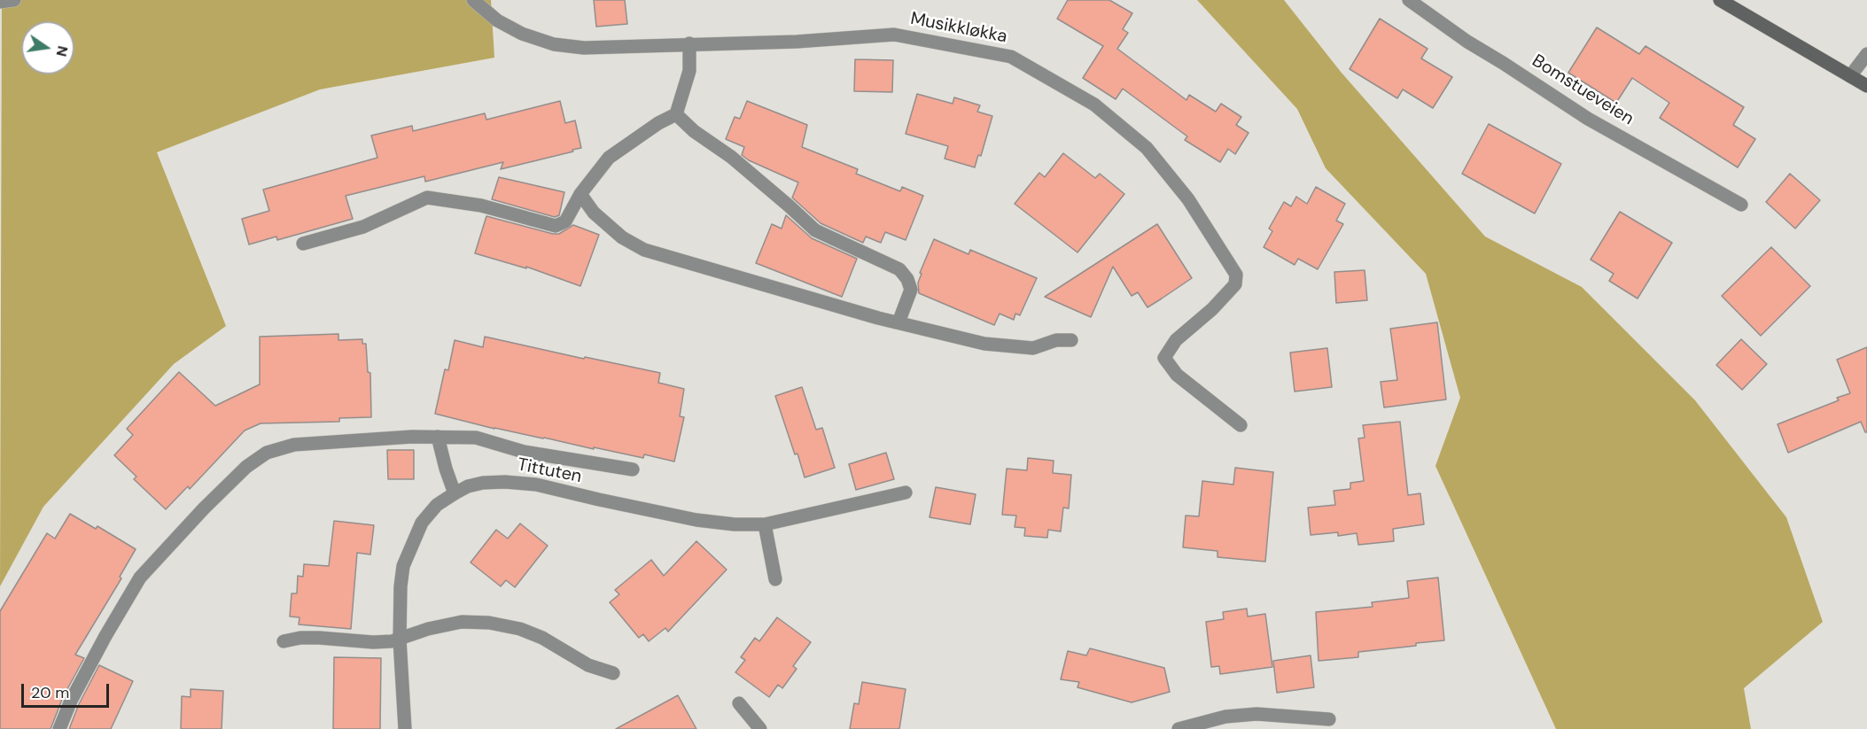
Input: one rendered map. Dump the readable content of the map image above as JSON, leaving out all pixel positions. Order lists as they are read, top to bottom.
{
  "streets": {
    "street": ["Musikkløkka", "Bomstueveien", "Tittuten"]
  },
  "scale_bar": "20 m",
  "north": "right"
}
